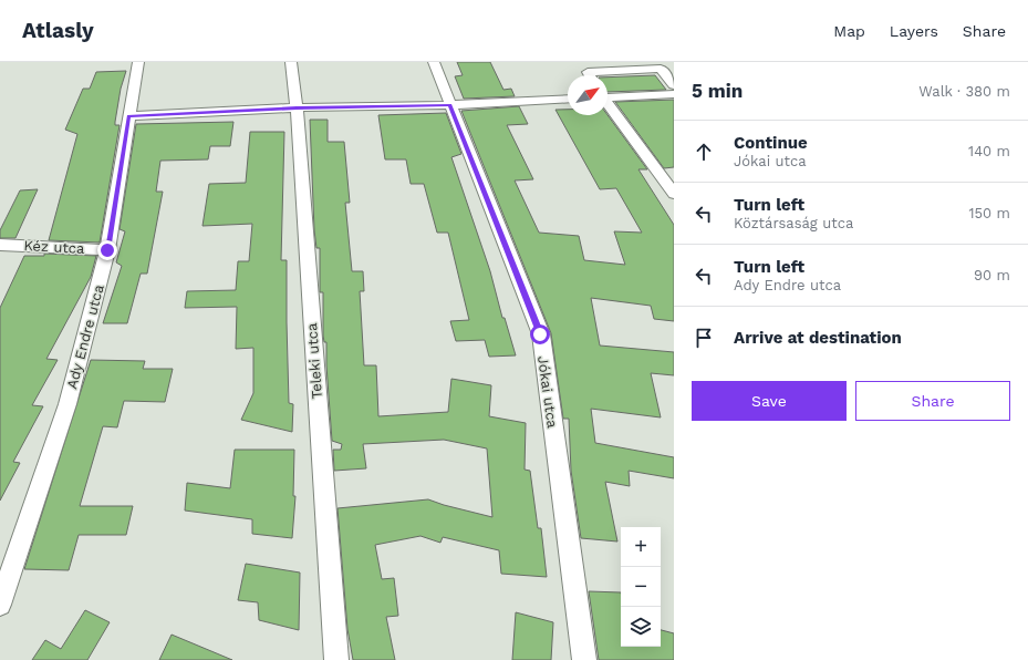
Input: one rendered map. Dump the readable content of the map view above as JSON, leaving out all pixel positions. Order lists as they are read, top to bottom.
{
  "streets": {
    "street": [
      "Kéz utca",
      "Ady Endre utca",
      "Teleki utca",
      "Jókai utca"
    ]
  },
  "crossings": [
    ["Kéz utca", "Ady Endre utca"]
  ],
  "north": "top right",
  "page": {
    "header": "Atlasly",
    "nav": ["Map", "Layers", "Share"],
    "heading": ["5 min", "Walk · 380 m"],
    "list": [
      ["Continue", "Jókai utca", "140 m"],
      ["Turn left", "Köztársaság utca", "150 m"],
      ["Turn left", "Ady Endre utca", "90 m"],
      "Arrive at destination"
    ],
    "buttons": ["Save", "Share"],
    "map_buttons": ["+", "−"]
  }
}
